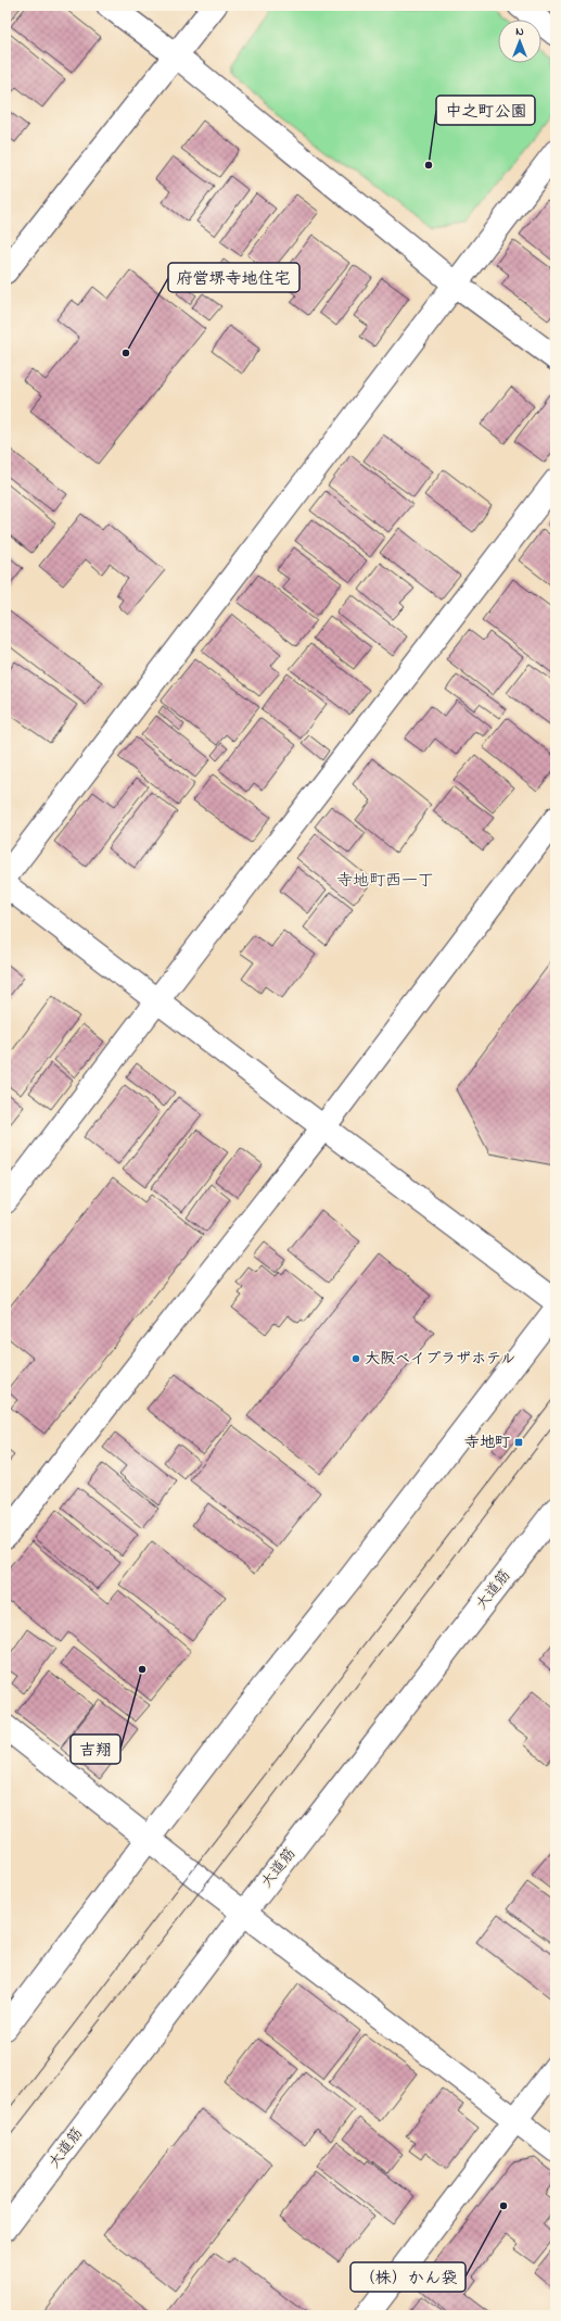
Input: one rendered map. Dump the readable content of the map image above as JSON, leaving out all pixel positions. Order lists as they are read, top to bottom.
{
  "streets": {
    "street": ["大道筋"]
  },
  "districts": ["寺地町西一丁"],
  "places": {
    "other": [
      "中之町公園",
      "府営堺寺地住宅",
      "大阪ベイプラザホテル",
      "吉翔",
      "（株）かん袋"
    ],
    "transit": ["寺地町"]
  },
  "north": "top"
}
